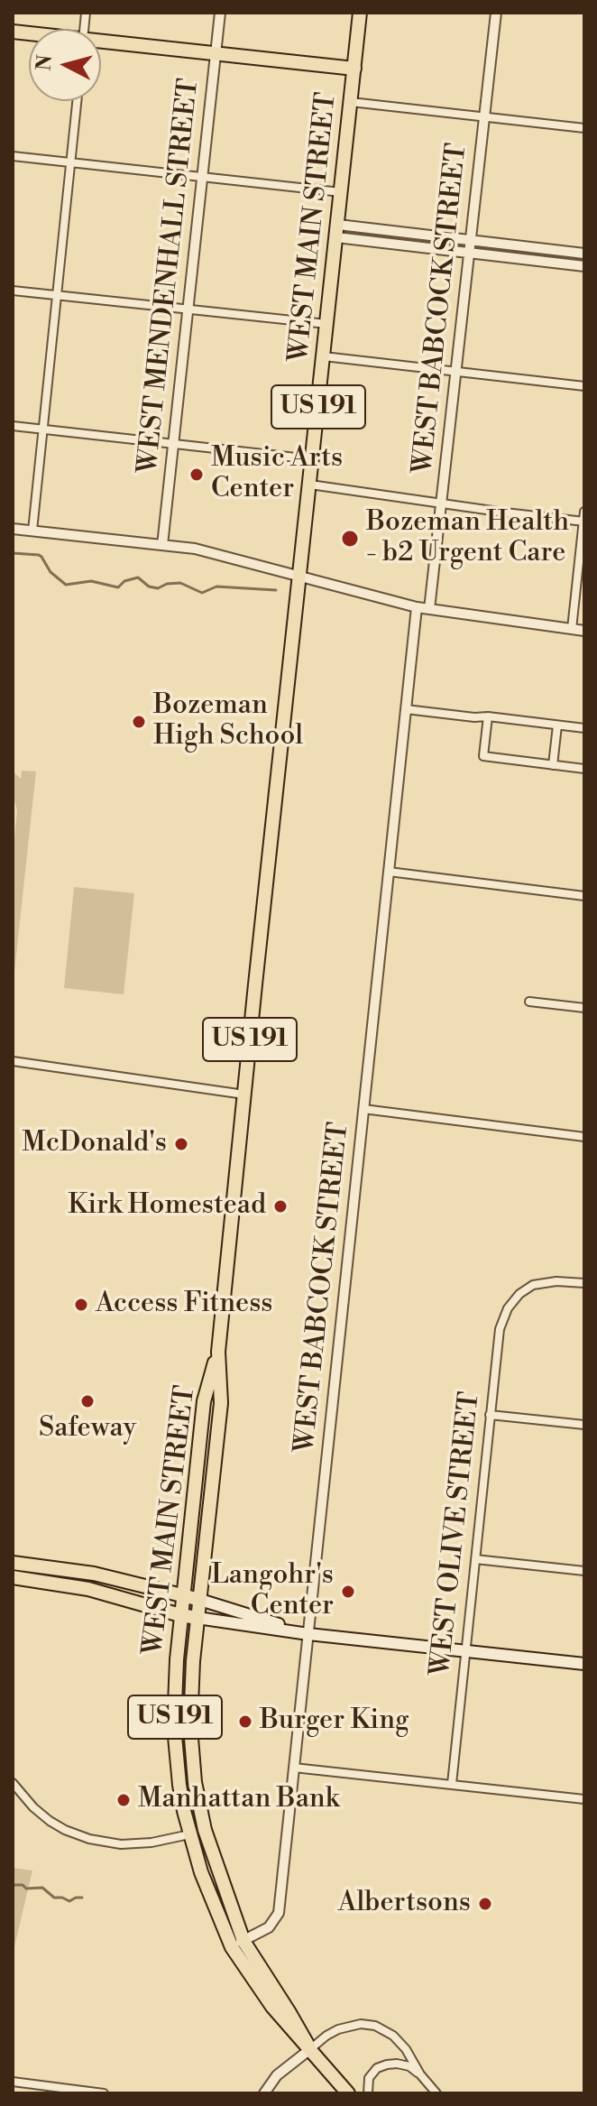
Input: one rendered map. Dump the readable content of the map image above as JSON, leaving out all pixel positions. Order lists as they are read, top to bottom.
{
  "streets": {
    "main road": ["WEST MAIN STREET", "US 191"],
    "street": ["WEST MENDENHALL STREET", "WEST BABCOCK STREET", "WEST OLIVE STREET"]
  },
  "crossings": [
    ["WEST MAIN STREET", "WEST BABCOCK STREET"]
  ],
  "places": [
    "Music Arts Center",
    "Bozeman Health - b2 Urgent Care",
    "Bozeman High School",
    "McDonald's",
    "Kirk Homestead",
    "Access Fitness",
    "Safeway",
    "Langohr's Center",
    "Burger King",
    "Manhattan Bank",
    "Albertsons"
  ],
  "north": "left"
}
